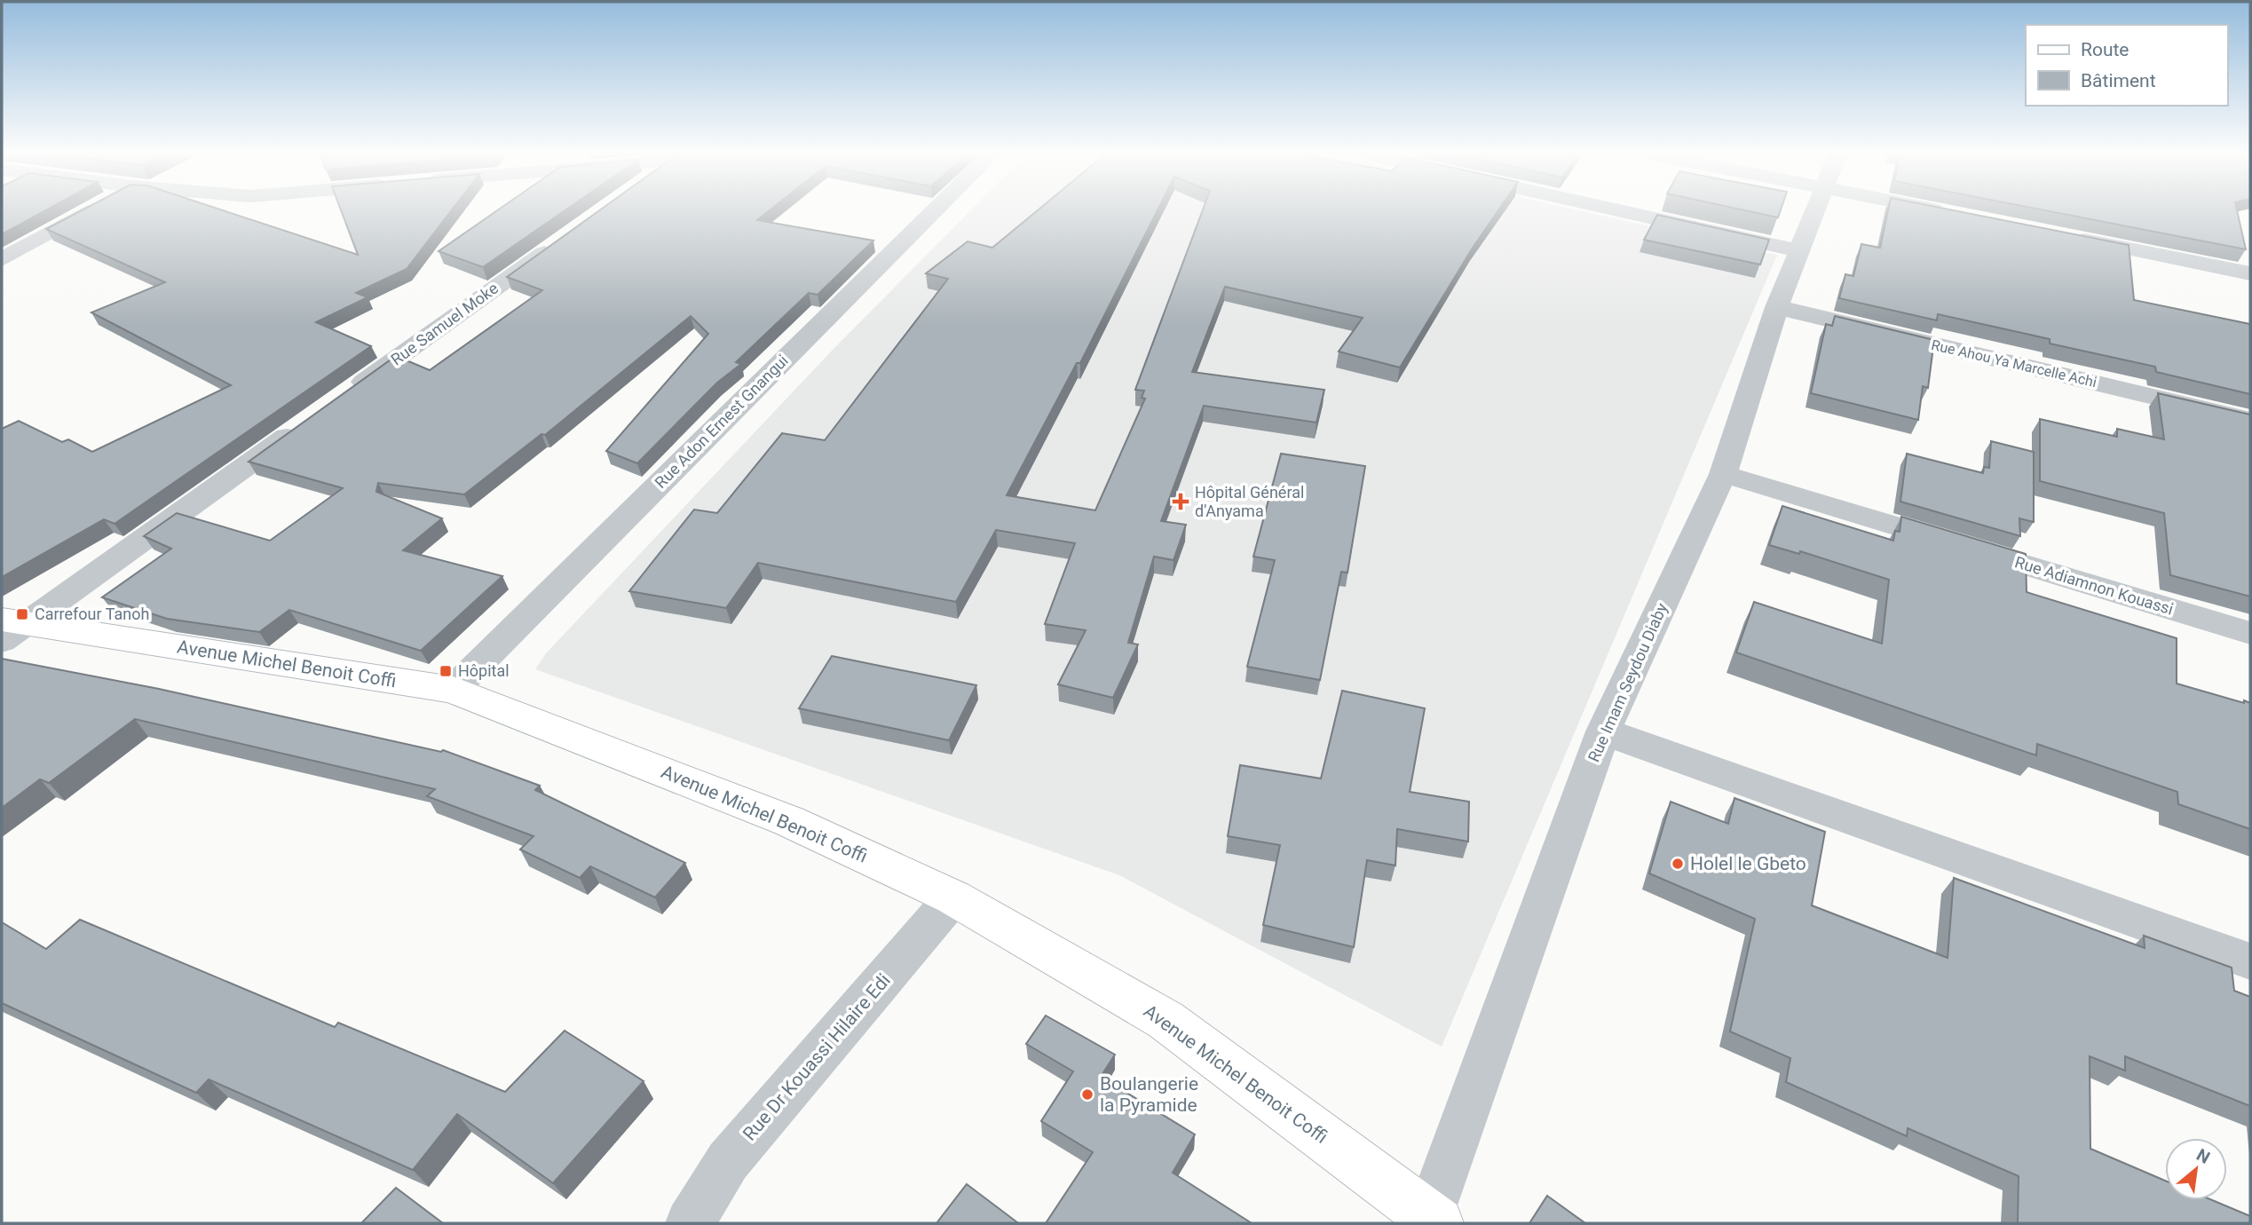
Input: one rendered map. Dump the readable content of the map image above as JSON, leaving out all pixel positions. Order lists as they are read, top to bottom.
{
  "streets": {
    "street": [
      "Rue Samuel Moke",
      "Rue Ahou Ya Marcelle Achi",
      "Rue Adon Ernest Gnangui",
      "Rue Adiamnon Kouassi",
      "Avenue Michel Benoit Coffi",
      "Rue Imam Seydou Diaby",
      "Rue Dr Kouassi Hilaire Edi"
    ]
  },
  "crossings": [
    ["Rue Ahou Ya Marcelle Achi", "Rue Imam Seydou Diaby"],
    ["Rue Adon Ernest Gnangui", "Avenue Michel Benoit Coffi"],
    ["Rue Adiamnon Kouassi", "Rue Imam Seydou Diaby"],
    ["Avenue Michel Benoit Coffi", "Rue Imam Seydou Diaby"],
    ["Avenue Michel Benoit Coffi", "Rue Dr Kouassi Hilaire Edi"]
  ],
  "places": {
    "health": ["Hôpital Général d'Anyama"],
    "transit": ["Carrefour Tanoh", "Hôpital"],
    "other": ["Holel le Gbeto", "Boulangerie la Pyramide"]
  },
  "legend": ["Route", "Bâtiment"],
  "north": "top right"
}
